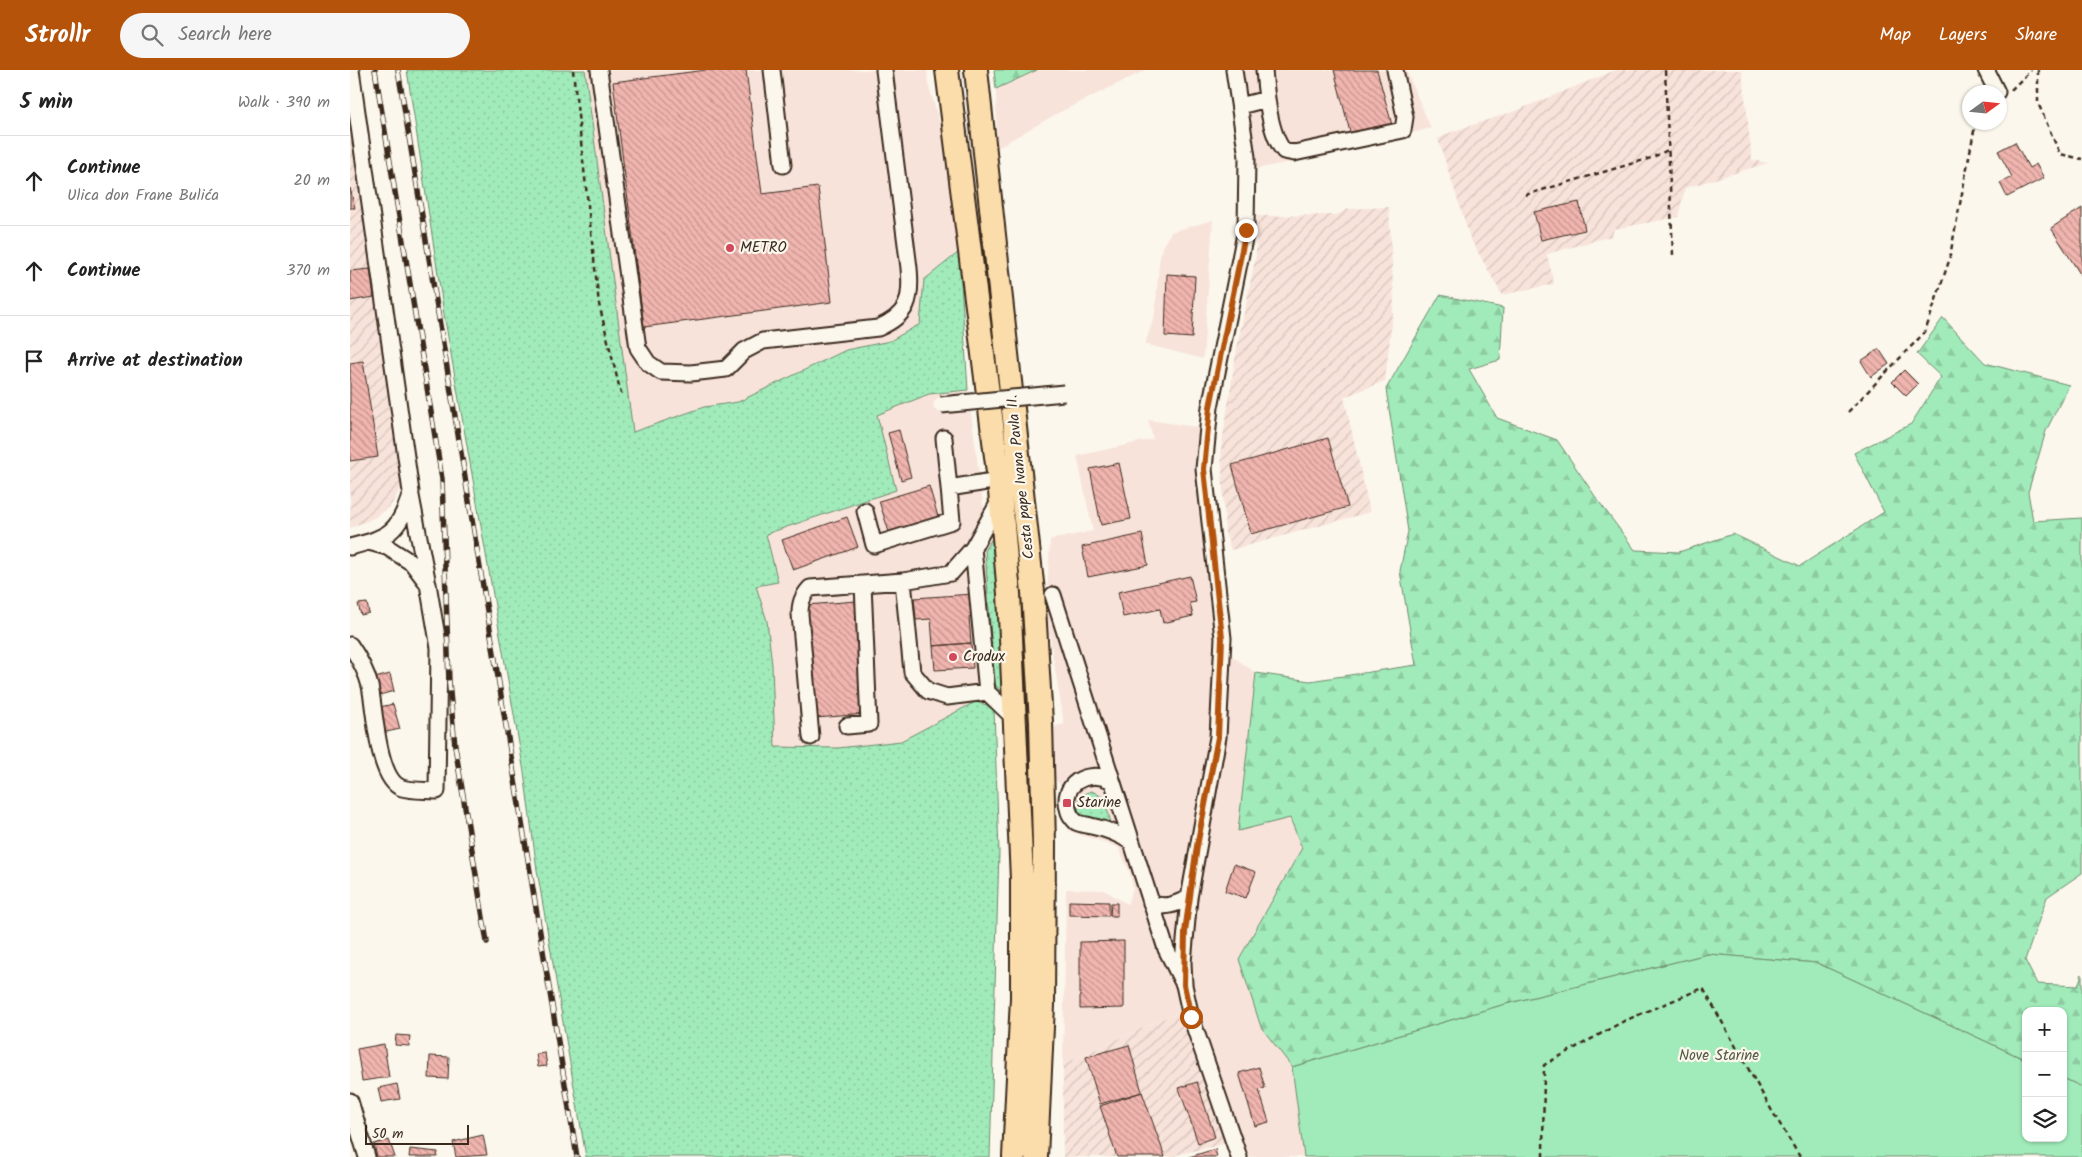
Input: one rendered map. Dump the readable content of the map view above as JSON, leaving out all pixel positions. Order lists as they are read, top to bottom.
{
  "streets": {
    "highway": ["Cesta pape Ivana Pavla II."]
  },
  "parks": ["Nove Starine"],
  "places": {
    "other": ["METRO", "Crodux"],
    "transit": ["Starine"]
  },
  "scale_bar": "50 m",
  "north": "right",
  "page": {
    "header": "Strollr",
    "search": "Search here",
    "nav": ["Map", "Layers", "Share"],
    "heading": ["5 min", "Walk · 390 m"],
    "list": [
      ["Continue", "Ulica don Frane Bulića", "20 m"],
      ["Continue", "370 m"],
      "Arrive at destination"
    ],
    "map_buttons": ["+", "−"],
    "scale": "50 m"
  }
}
